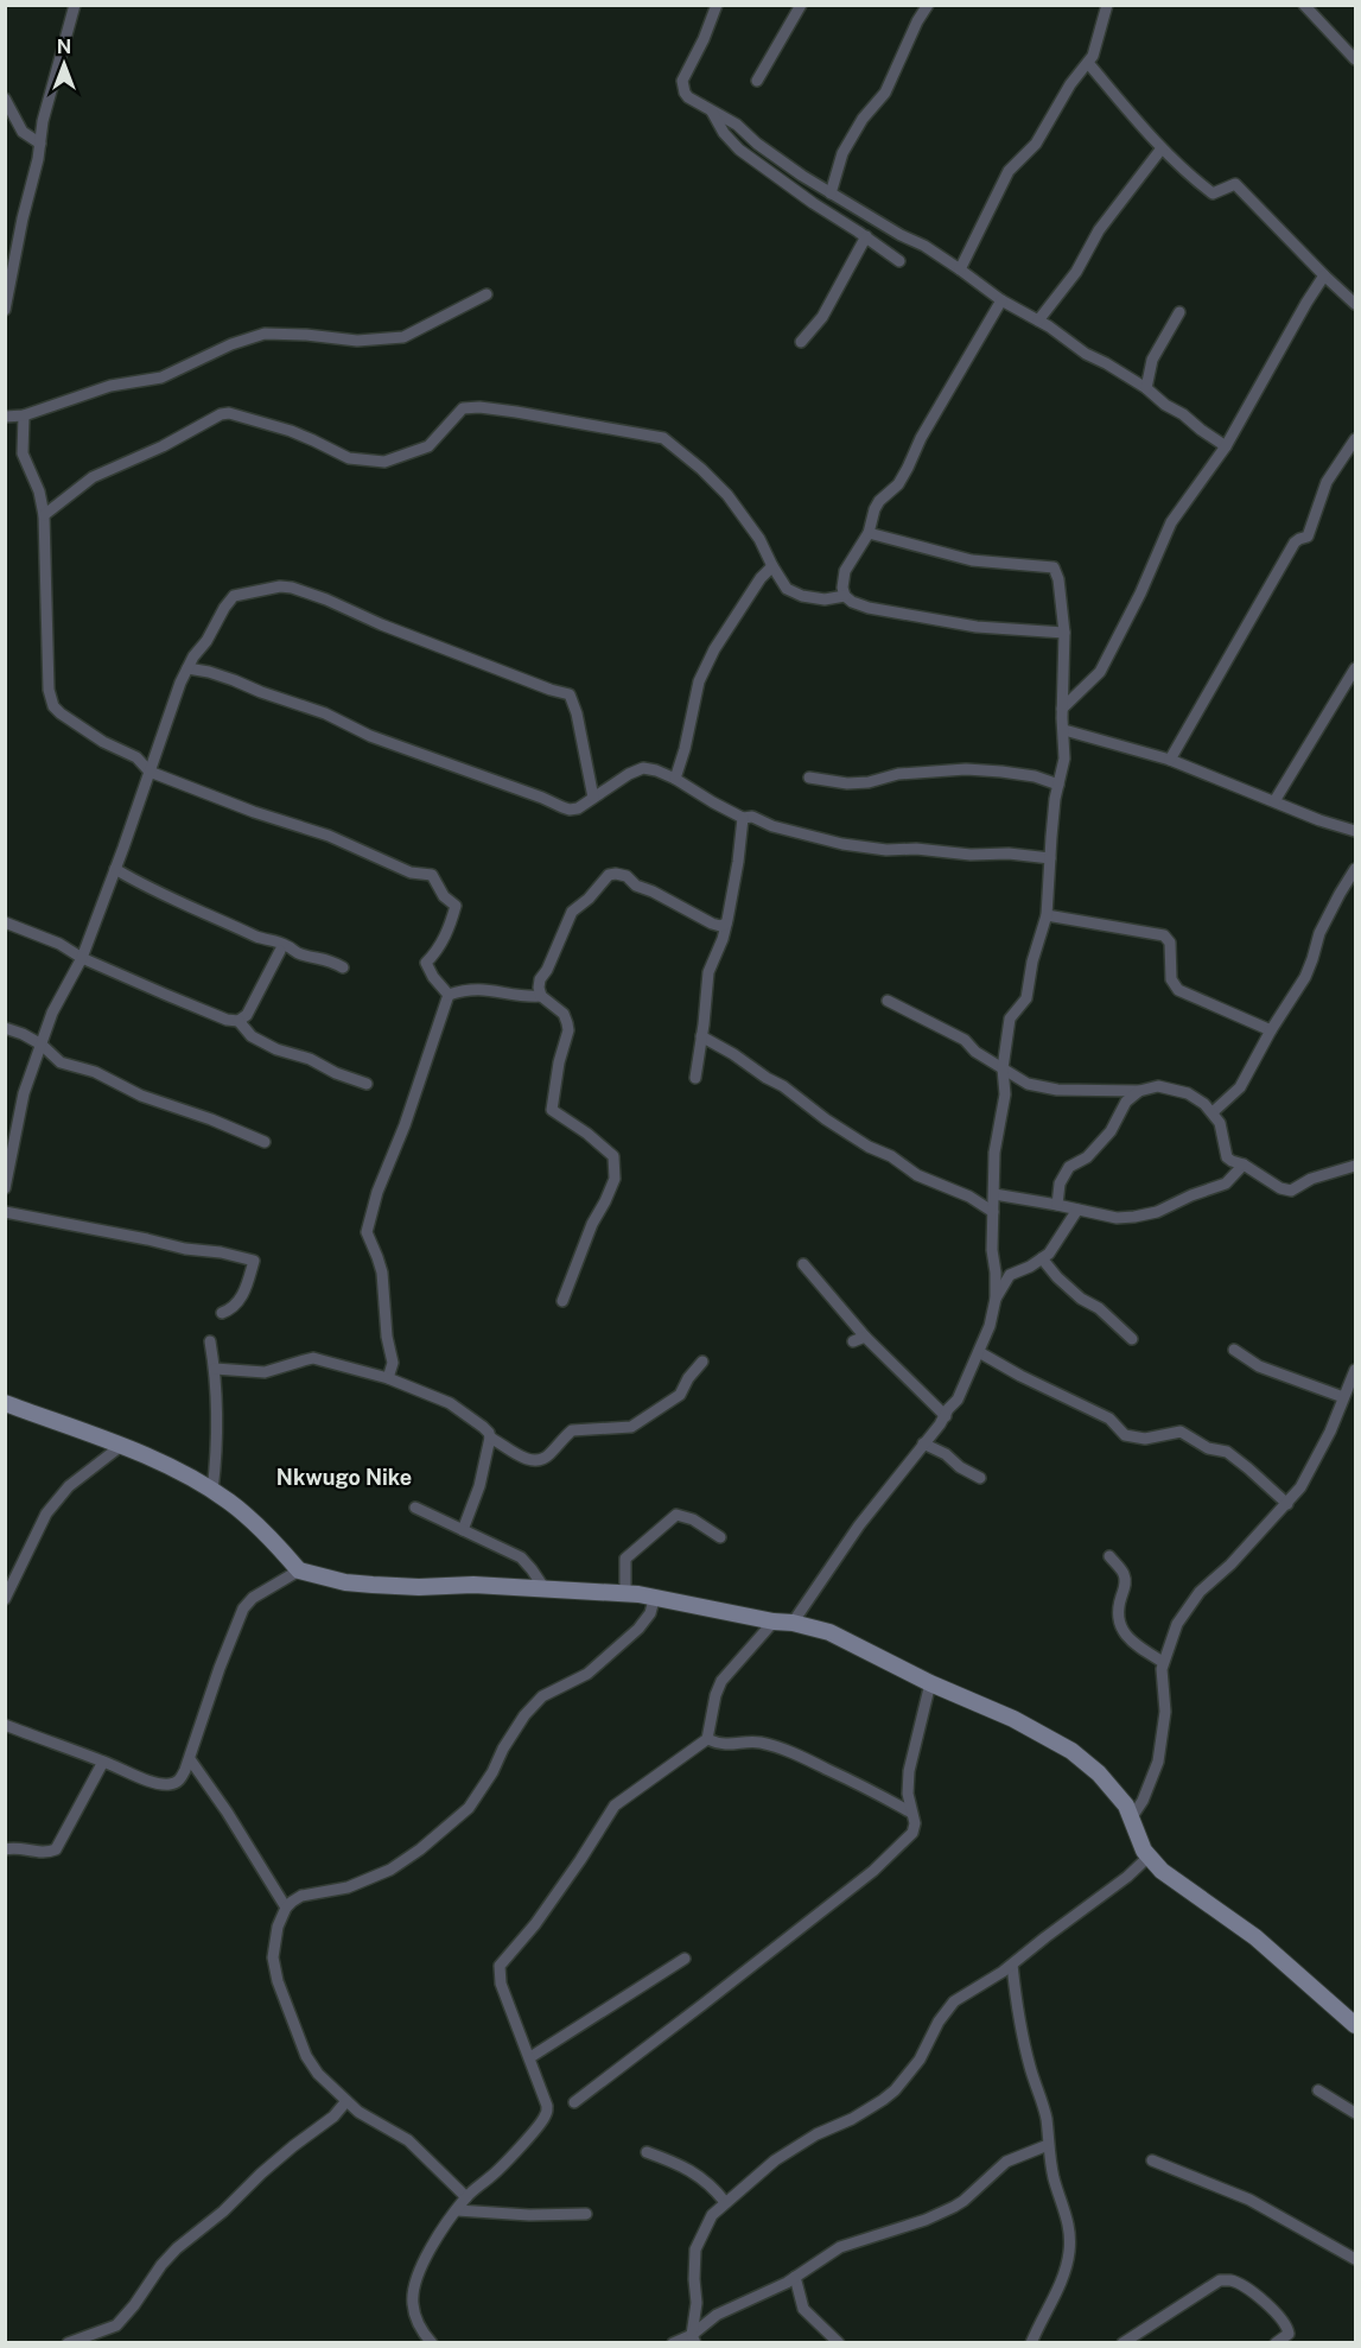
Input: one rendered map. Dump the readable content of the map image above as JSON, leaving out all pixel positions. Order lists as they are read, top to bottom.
{
  "districts": ["Nkwugo Nike"],
  "north": "top"
}
